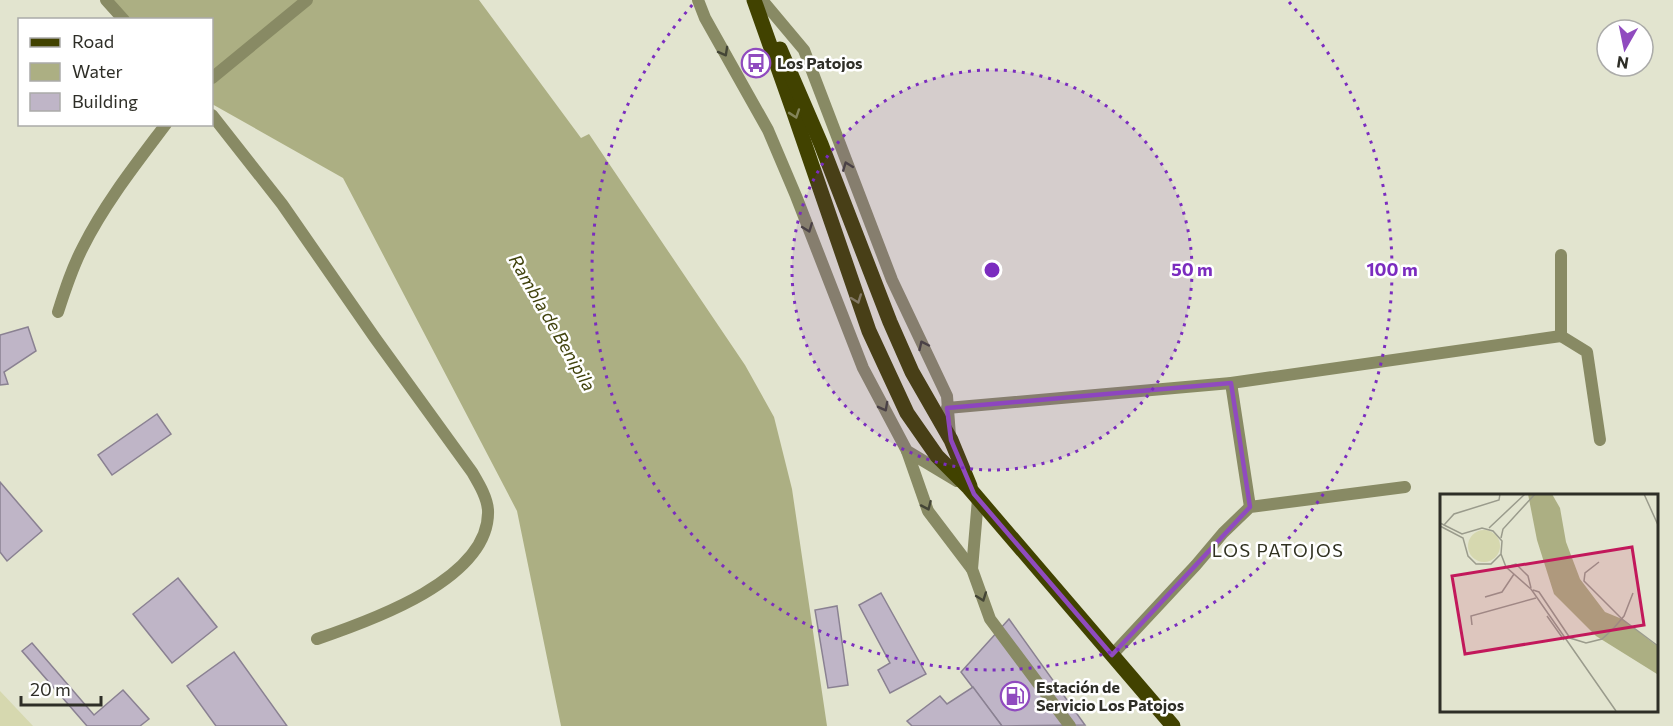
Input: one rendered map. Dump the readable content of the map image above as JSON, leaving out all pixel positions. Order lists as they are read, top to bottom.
{
  "districts": ["LOS PATOJOS"],
  "water": ["Rambla de Benipila"],
  "places": {
    "bus stop": ["Los Patojos"],
    "fuel station": ["Estación de Servicio Los Patojos"]
  },
  "legend": ["Road", "Water", "Building"],
  "scale_bar": "20 m",
  "north": "bottom",
  "rings": ["50 m", "100 m"]
}
